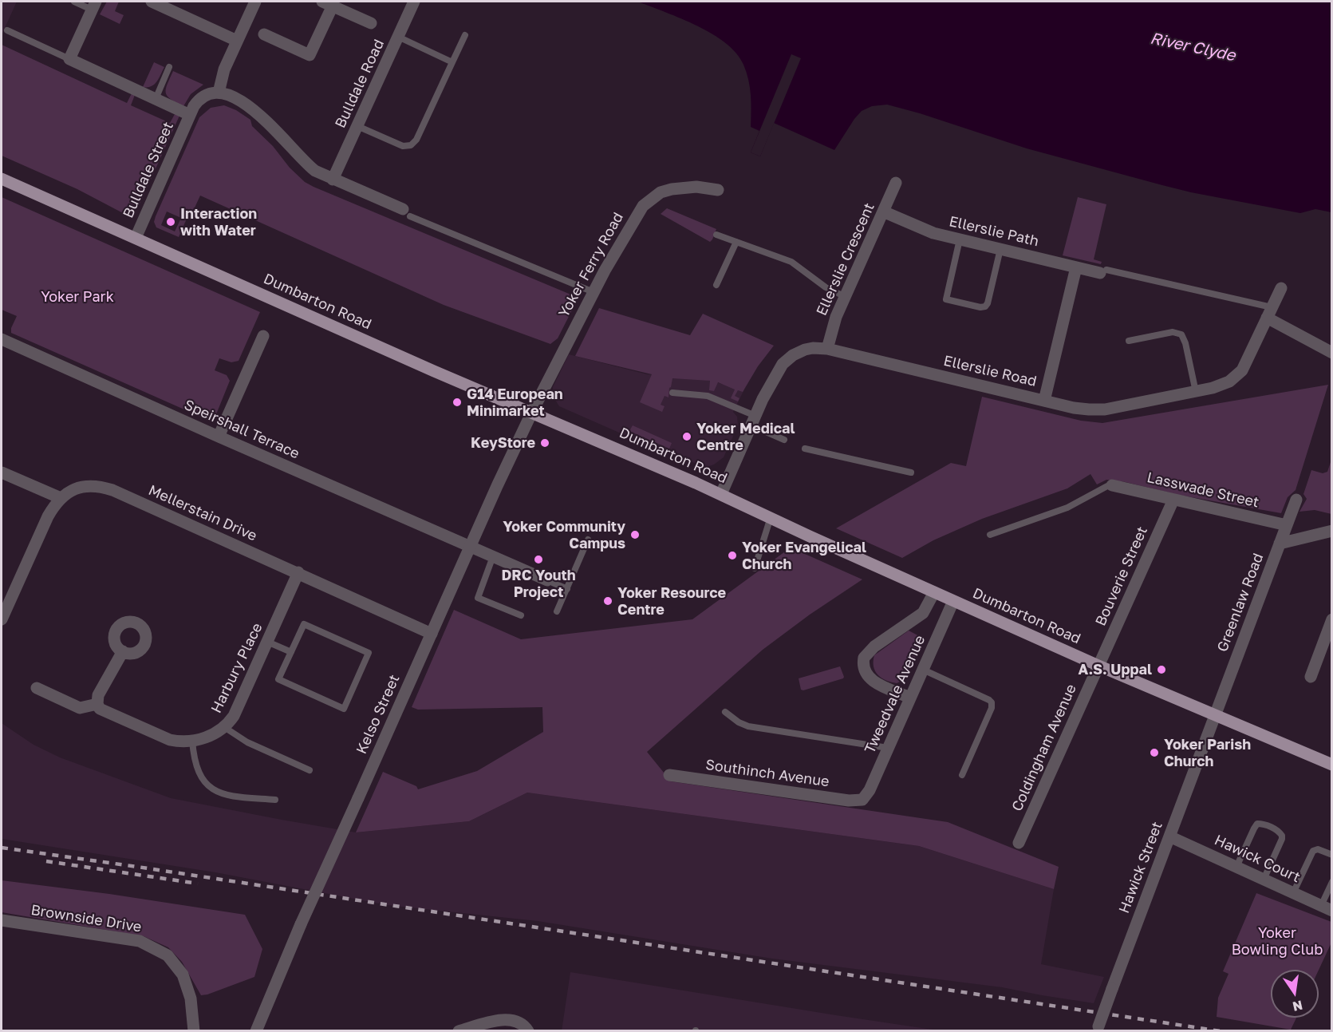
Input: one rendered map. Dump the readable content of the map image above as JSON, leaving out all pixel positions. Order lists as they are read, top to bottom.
{
  "streets": {
    "main road": ["Dumbarton Road"],
    "street": [
      "Bulldale Road",
      "Bulldale Street",
      "Ellerslie Path",
      "Ellerslie Crescent",
      "Yoker Ferry Road",
      "Ellerslie Road",
      "Speirshall Terrace",
      "Lasswade Street",
      "Mellerstain Drive",
      "Bouverie Street",
      "Greenlaw Road",
      "Harbury Place",
      "Tweedvale Avenue",
      "Kelso Street",
      "Coldingham Avenue",
      "Southinch Avenue",
      "Hawick Court",
      "Hawick Street",
      "Brownside Drive"
    ]
  },
  "crossings": [
    ["Bulldale Street", "Dumbarton Road"],
    ["Ellerslie Path", "Ellerslie Crescent"],
    ["Ellerslie Path", "Ellerslie Road"],
    ["Ellerslie Crescent", "Ellerslie Road"],
    ["Yoker Ferry Road", "Dumbarton Road"],
    ["Yoker Ferry Road", "Kelso Street"],
    ["Dumbarton Road", "Ellerslie Road"],
    ["Dumbarton Road", "Bouverie Street"],
    ["Dumbarton Road", "Greenlaw Road"],
    ["Dumbarton Road", "Tweedvale Avenue"],
    ["Dumbarton Road", "Kelso Street"],
    ["Dumbarton Road", "Coldingham Avenue"],
    ["Dumbarton Road", "Hawick Street"],
    ["Speirshall Terrace", "Kelso Street"],
    ["Lasswade Street", "Bouverie Street"],
    ["Lasswade Street", "Greenlaw Road"],
    ["Mellerstain Drive", "Harbury Place"],
    ["Mellerstain Drive", "Kelso Street"],
    ["Bouverie Street", "Coldingham Avenue"],
    ["Greenlaw Road", "Hawick Street"],
    ["Tweedvale Avenue", "Southinch Avenue"],
    ["Hawick Court", "Hawick Street"]
  ],
  "water": ["River Clyde"],
  "parks": ["Yoker Park", "Yoker Bowling Club"],
  "places": [
    "Interaction with Water",
    "G14 European Minimarket",
    "Yoker Medical Centre",
    "KeyStore",
    "Yoker Community Campus",
    "Yoker Evangelical Church",
    "DRC Youth Project",
    "Yoker Resource Centre",
    "A.S. Uppal",
    "Yoker Parish Church"
  ],
  "north": "bottom"
}
